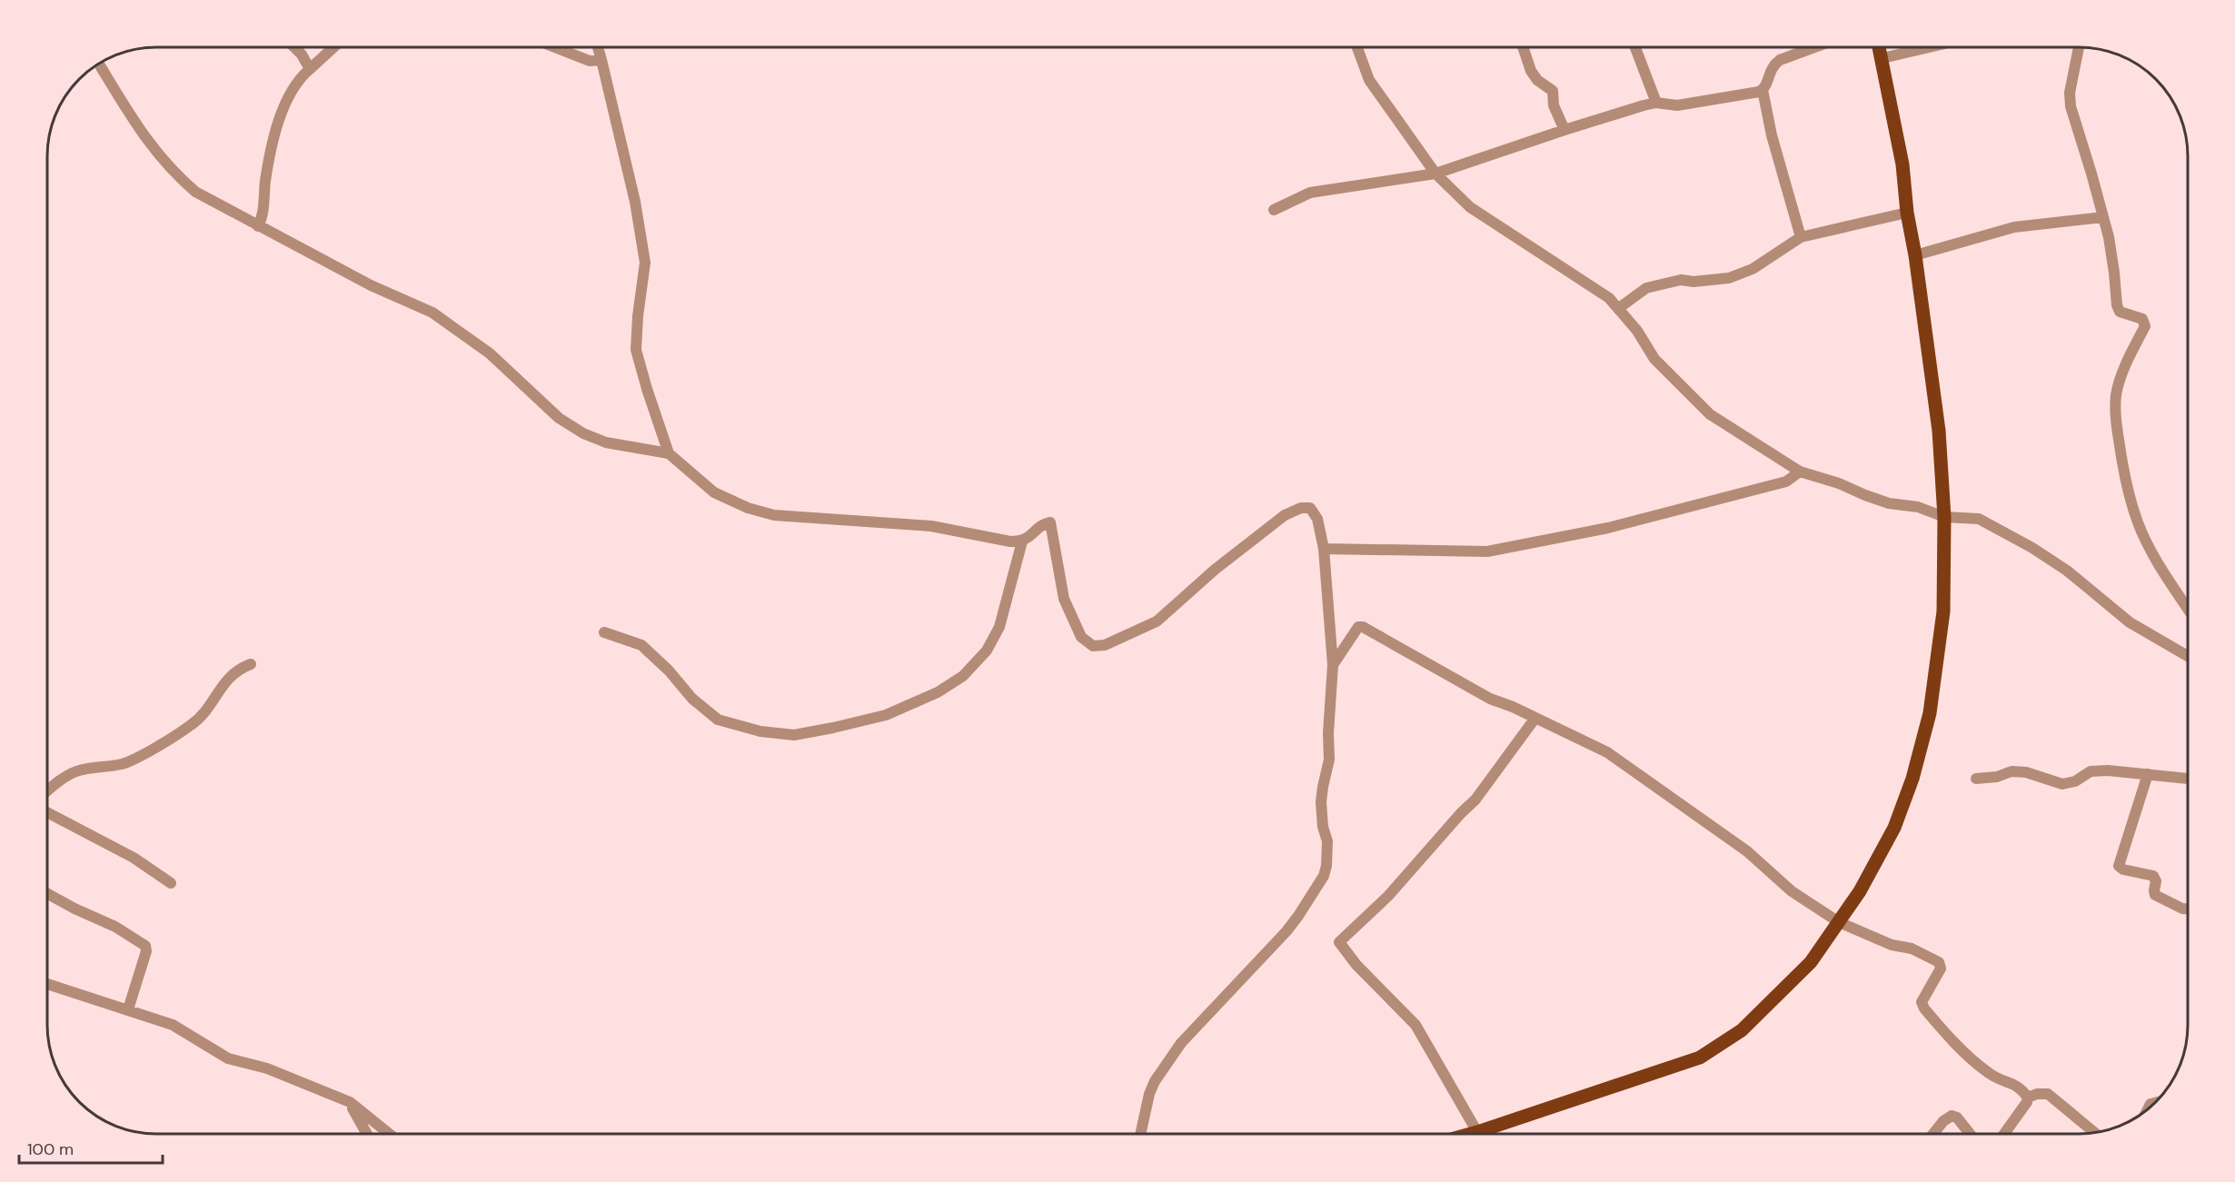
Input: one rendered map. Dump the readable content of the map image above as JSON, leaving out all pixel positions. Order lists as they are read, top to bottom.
{
  "scale_bar": "100 m"
}
